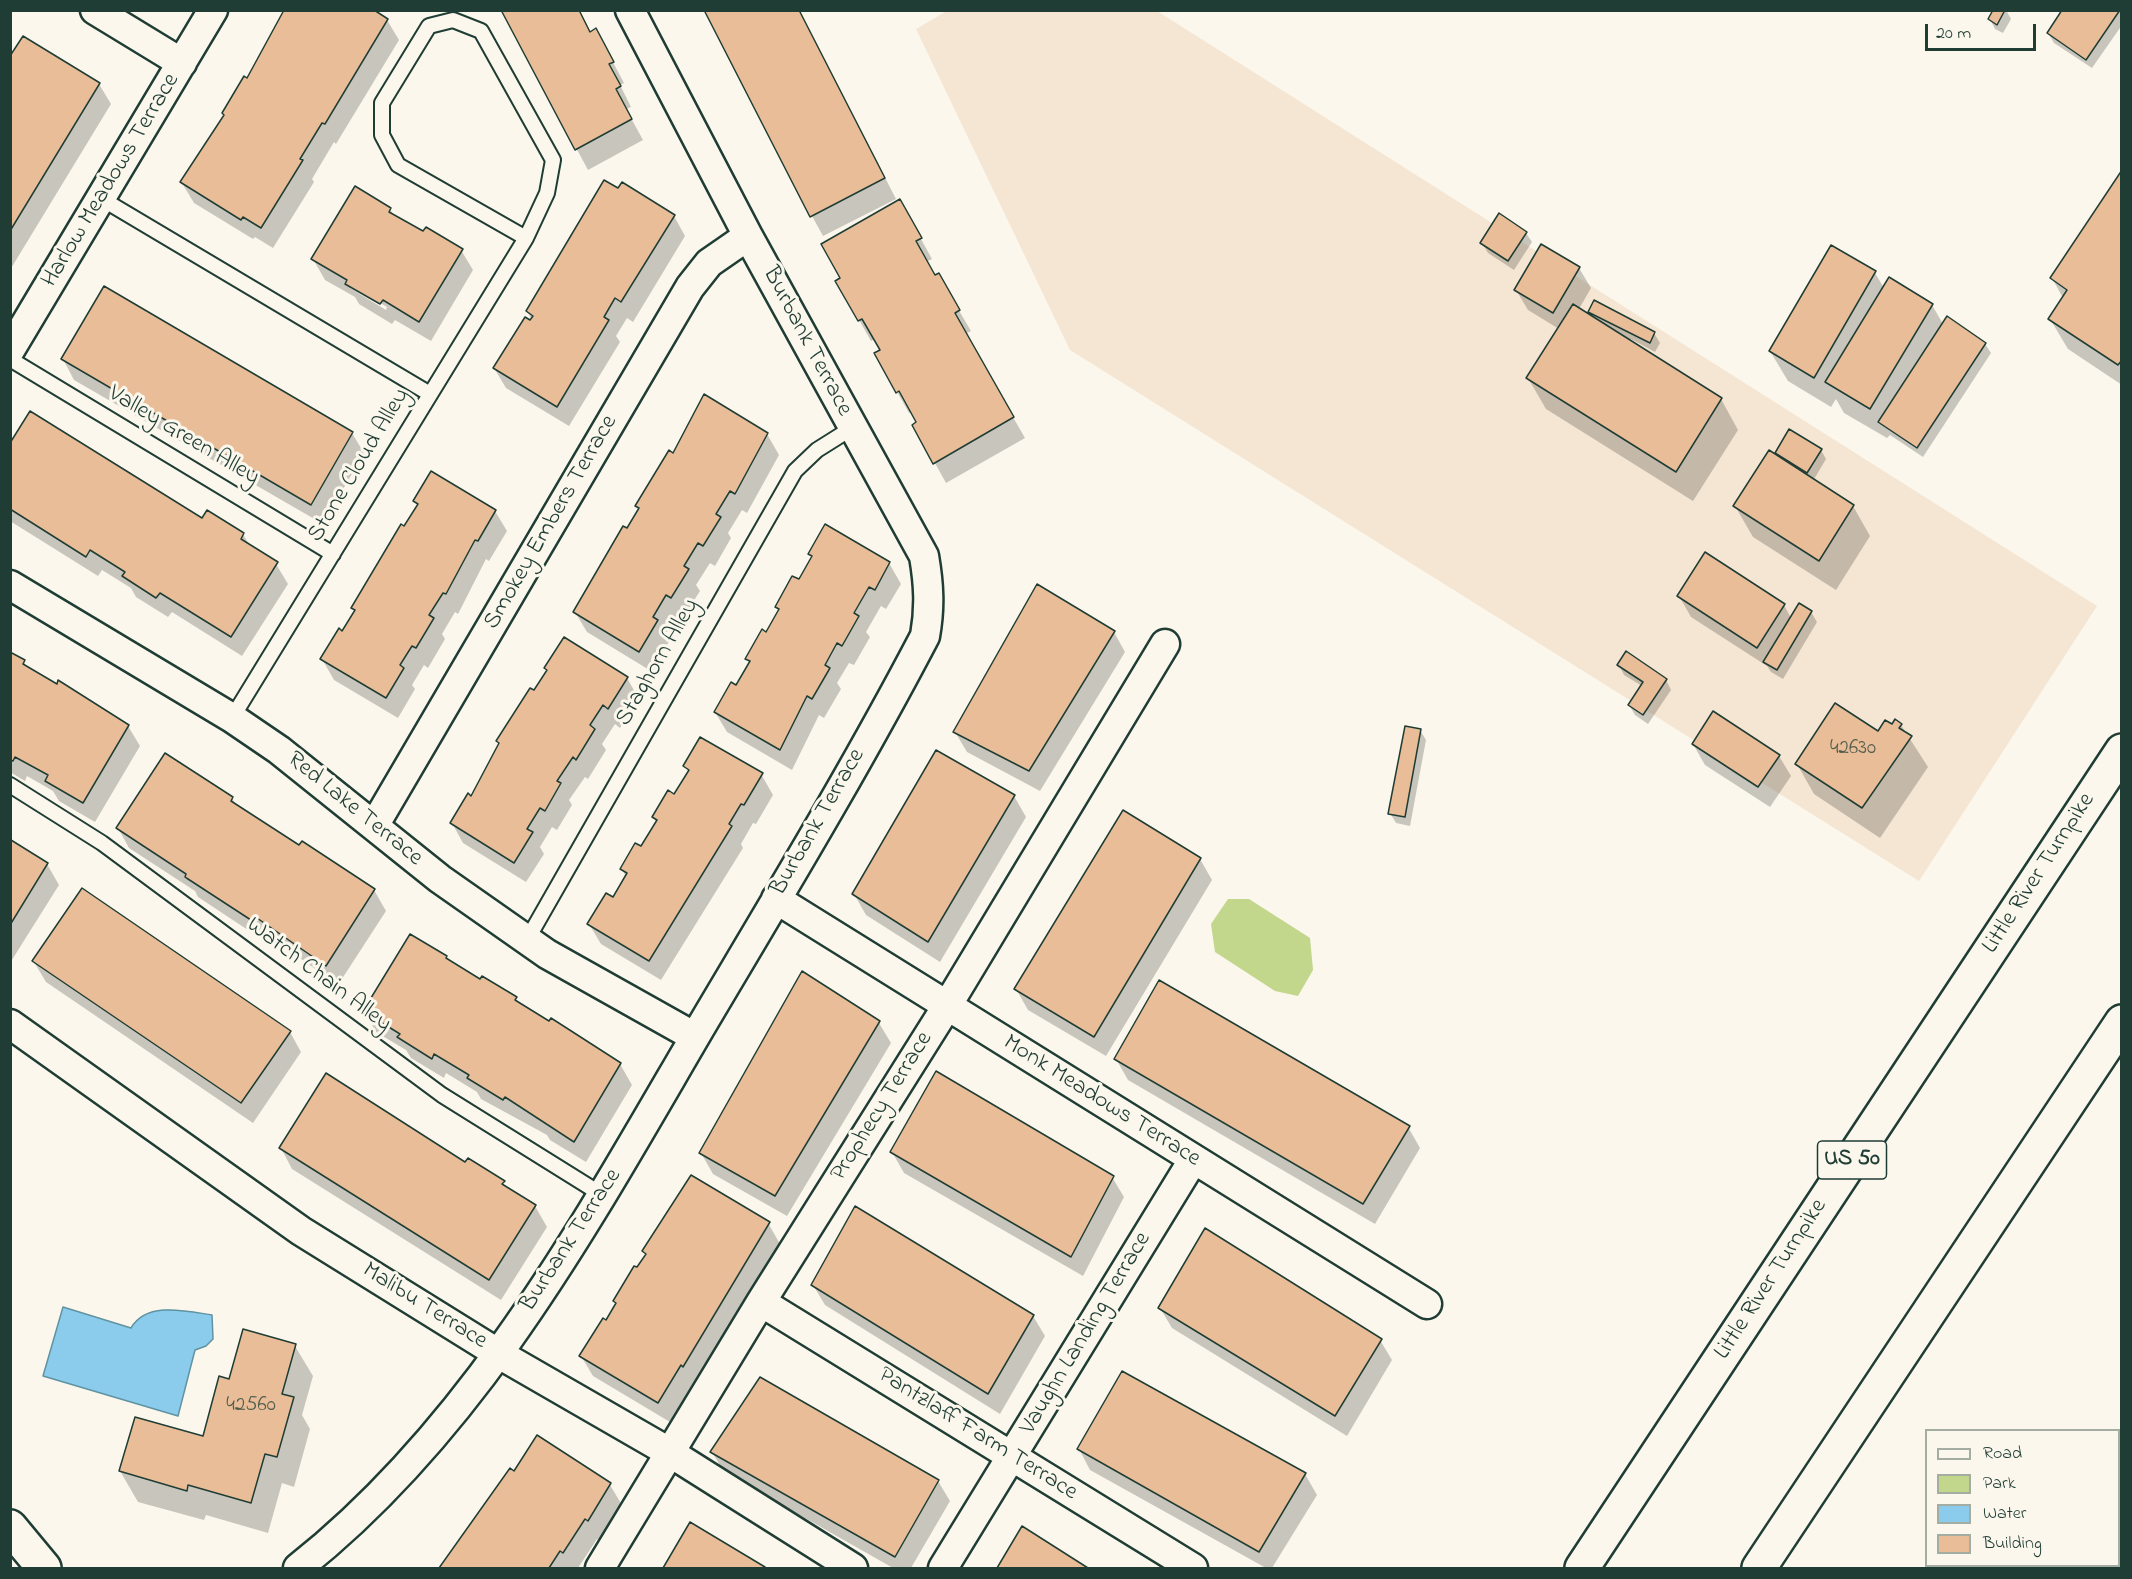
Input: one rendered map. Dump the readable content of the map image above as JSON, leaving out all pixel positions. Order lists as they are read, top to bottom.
{
  "streets": {
    "main road": ["Little River Turnpike", "US 50"],
    "street": [
      "Harlow Meadows Terrace",
      "Burbank Terrace",
      "Smokey Embers Terrace",
      "Red Lake Terrace",
      "Monk Meadows Terrace",
      "Prophecy Terrace",
      "Malibu Terrace",
      "Vaughn Landing Terrace",
      "Pantzlaff Farm Terrace"
    ],
    "lane": [
      "Valley Green Alley",
      "Stone Cloud Alley",
      "Staghorn Alley",
      "Watch Chain Alley"
    ]
  },
  "crossings": [
    ["Burbank Terrace", "Smokey Embers Terrace"],
    ["Burbank Terrace", "Staghorn Alley"],
    ["Burbank Terrace", "Red Lake Terrace"],
    ["Burbank Terrace", "Watch Chain Alley"],
    ["Burbank Terrace", "Monk Meadows Terrace"],
    ["Burbank Terrace", "Malibu Terrace"],
    ["Valley Green Alley", "Stone Cloud Alley"],
    ["Stone Cloud Alley", "Red Lake Terrace"],
    ["Smokey Embers Terrace", "Red Lake Terrace"],
    ["Staghorn Alley", "Red Lake Terrace"],
    ["Monk Meadows Terrace", "Prophecy Terrace"],
    ["Monk Meadows Terrace", "Vaughn Landing Terrace"],
    ["Prophecy Terrace", "Malibu Terrace"],
    ["Prophecy Terrace", "Pantzlaff Farm Terrace"],
    ["Vaughn Landing Terrace", "Pantzlaff Farm Terrace"]
  ],
  "house_numbers": ["42630", "42560"],
  "legend": [
    "Road",
    "Park",
    "Water",
    "Building"
  ],
  "scale_bar": "20 m"
}
